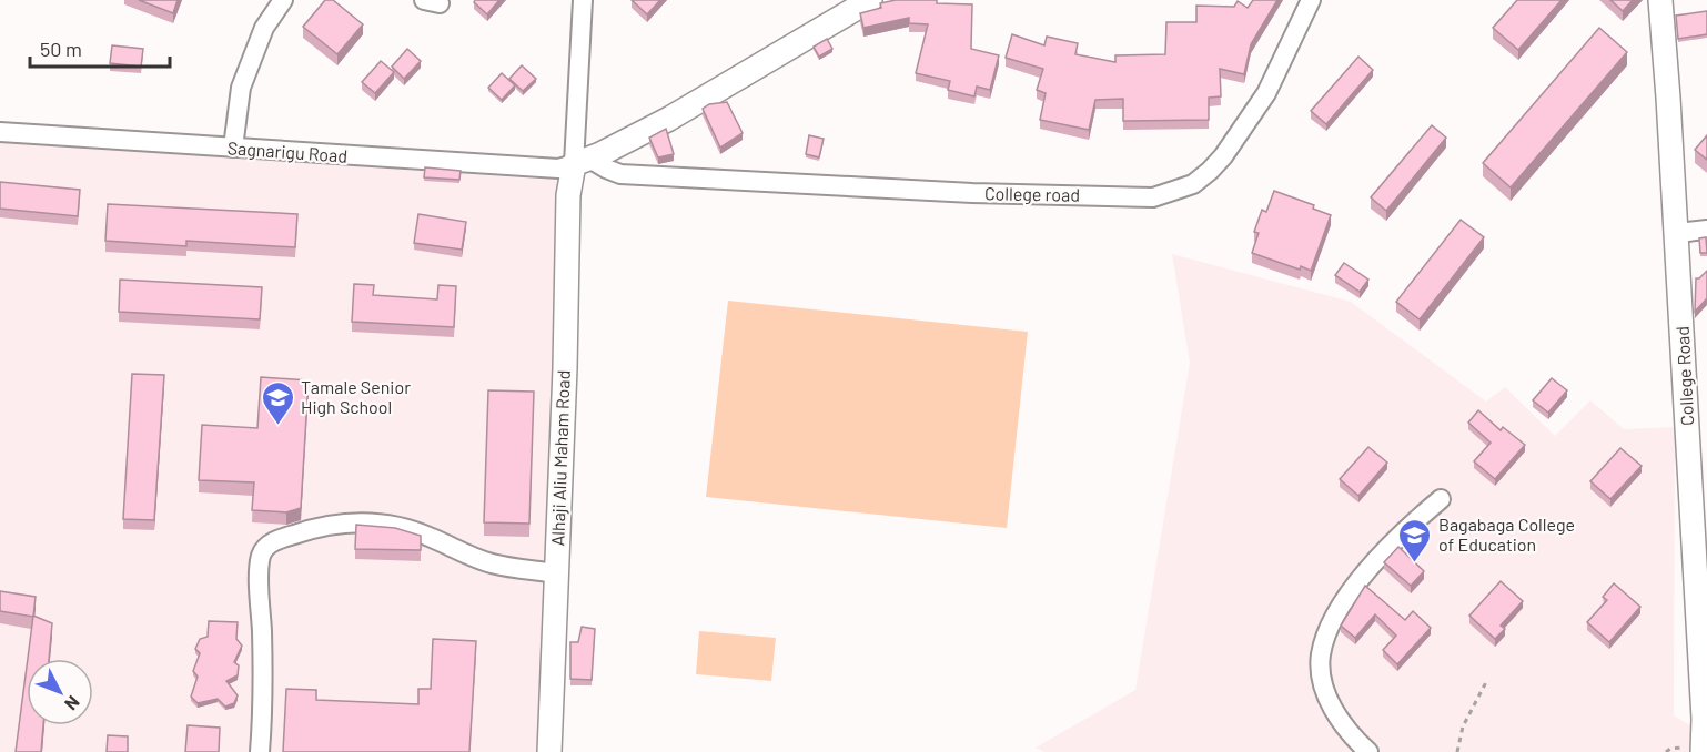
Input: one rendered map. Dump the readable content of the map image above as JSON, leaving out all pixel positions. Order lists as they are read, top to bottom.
{
  "streets": {
    "street": [
      "Sagnarigu Road",
      "College road",
      "College Road",
      "Alhaji Aliu Maham Road"
    ]
  },
  "crossings": [
    ["Sagnarigu Road", "College road"],
    ["Sagnarigu Road", "Alhaji Aliu Maham Road"],
    ["College road", "Alhaji Aliu Maham Road"]
  ],
  "places": {
    "school or university": ["Tamale Senior High School", "Bagabaga College of Education"]
  },
  "scale_bar": "50 m",
  "north": "bottom right"
}
